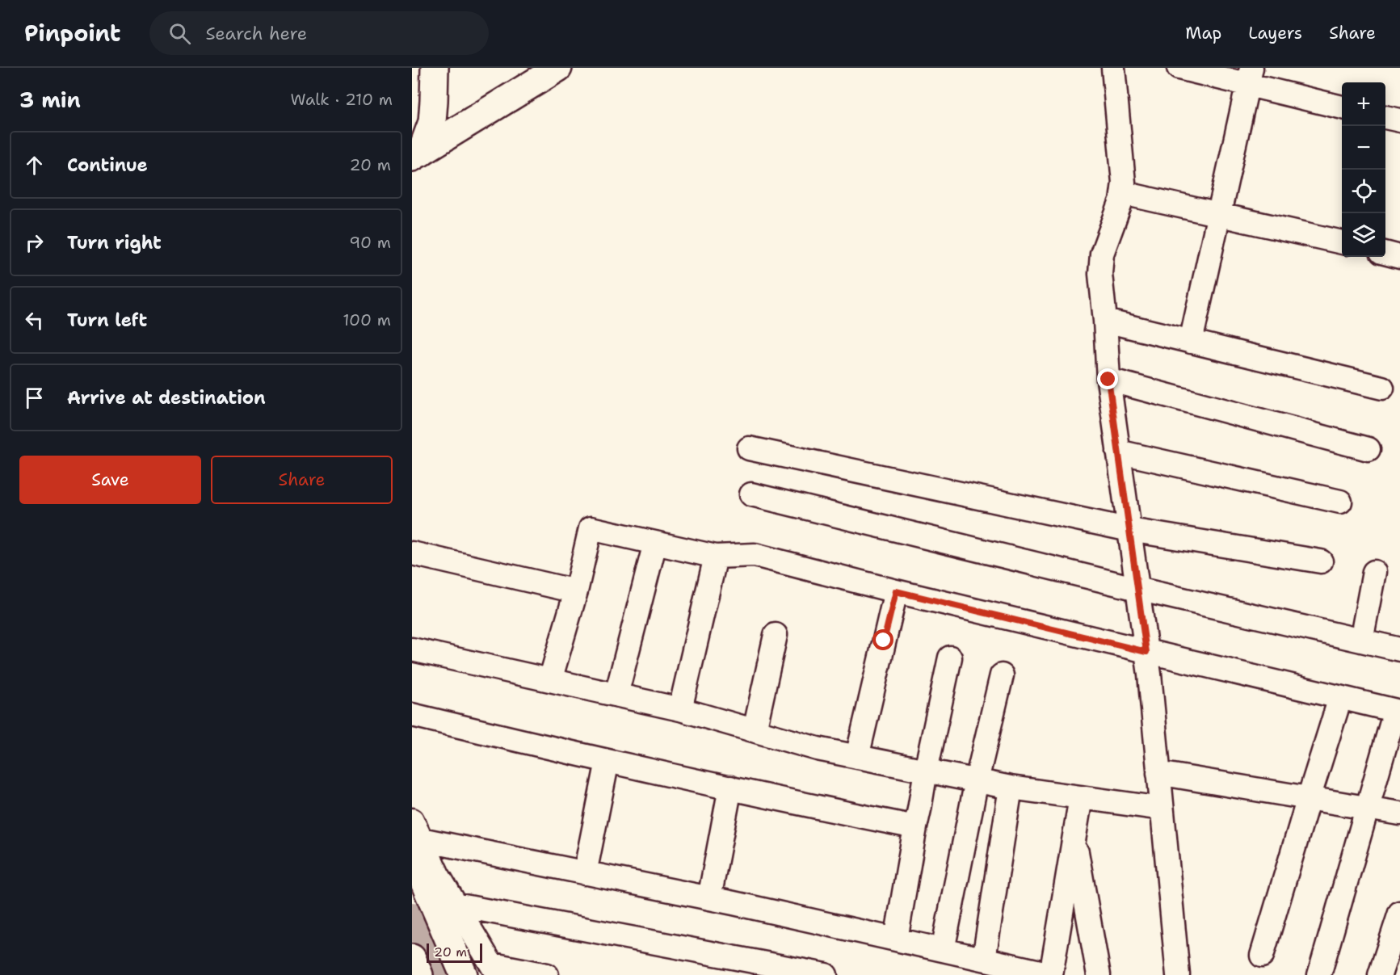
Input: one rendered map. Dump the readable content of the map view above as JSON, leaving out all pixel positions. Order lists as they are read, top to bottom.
{
  "scale_bar": "20 m",
  "page": {
    "header": "Pinpoint",
    "search": "Search here",
    "nav": ["Map", "Layers", "Share"],
    "heading": ["3 min", "Walk · 210 m"],
    "map_buttons": ["+", "−"],
    "list": [
      ["Continue", "20 m"],
      ["Turn right", "90 m"],
      ["Turn left", "100 m"],
      "Arrive at destination"
    ],
    "buttons": ["Save", "Share"],
    "scale": "20 m"
  }
}
